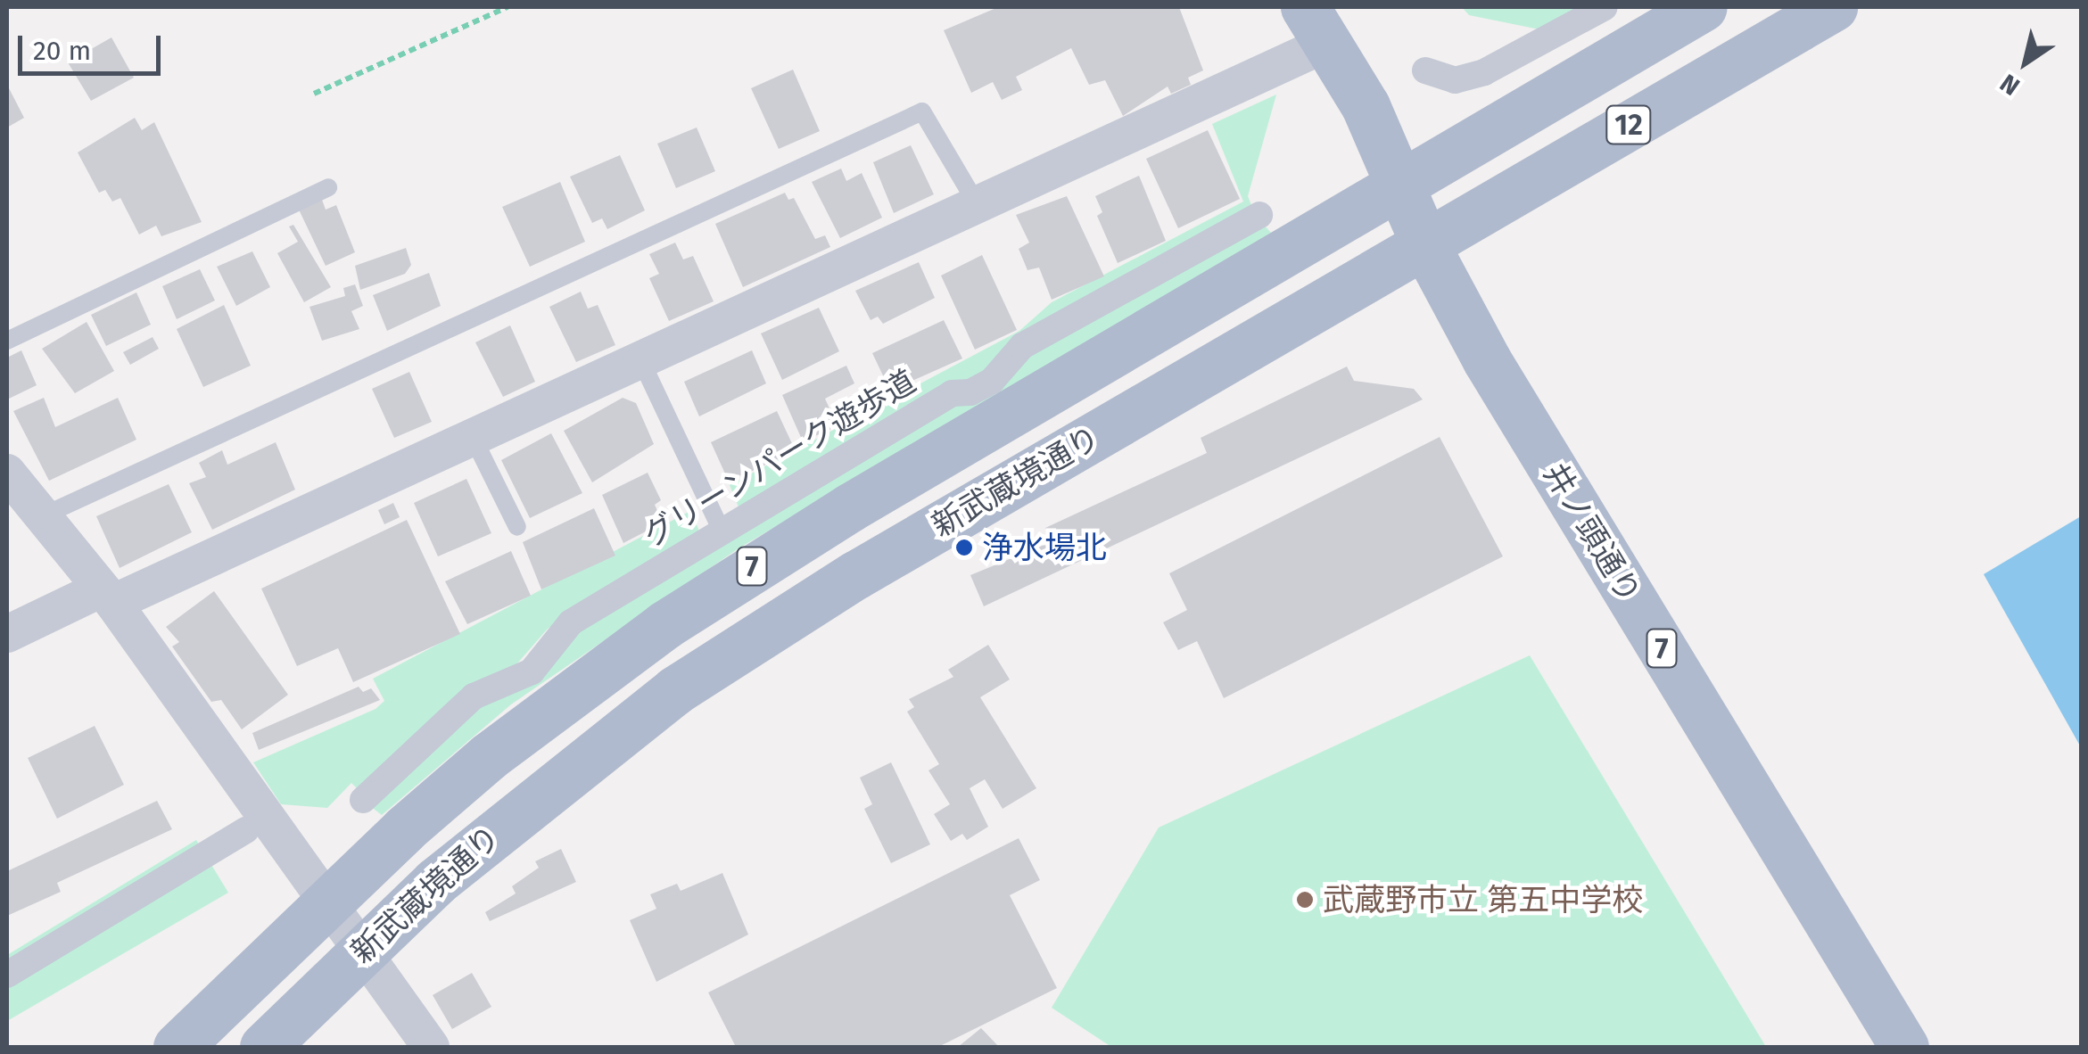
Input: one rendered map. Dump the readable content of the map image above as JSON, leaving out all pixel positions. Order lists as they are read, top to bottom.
{
  "streets": {
    "main road": [
      "12",
      "新武蔵境通り",
      "井ノ頭通り",
      "7"
    ],
    "street": ["グリーンパーク遊歩道"]
  },
  "crossings": [
    ["新武蔵境通り", "井ノ頭通り"]
  ],
  "places": ["浄水場北", "武蔵野市立 第五中学校"],
  "scale_bar": "20 m",
  "north": "bottom left"
}
